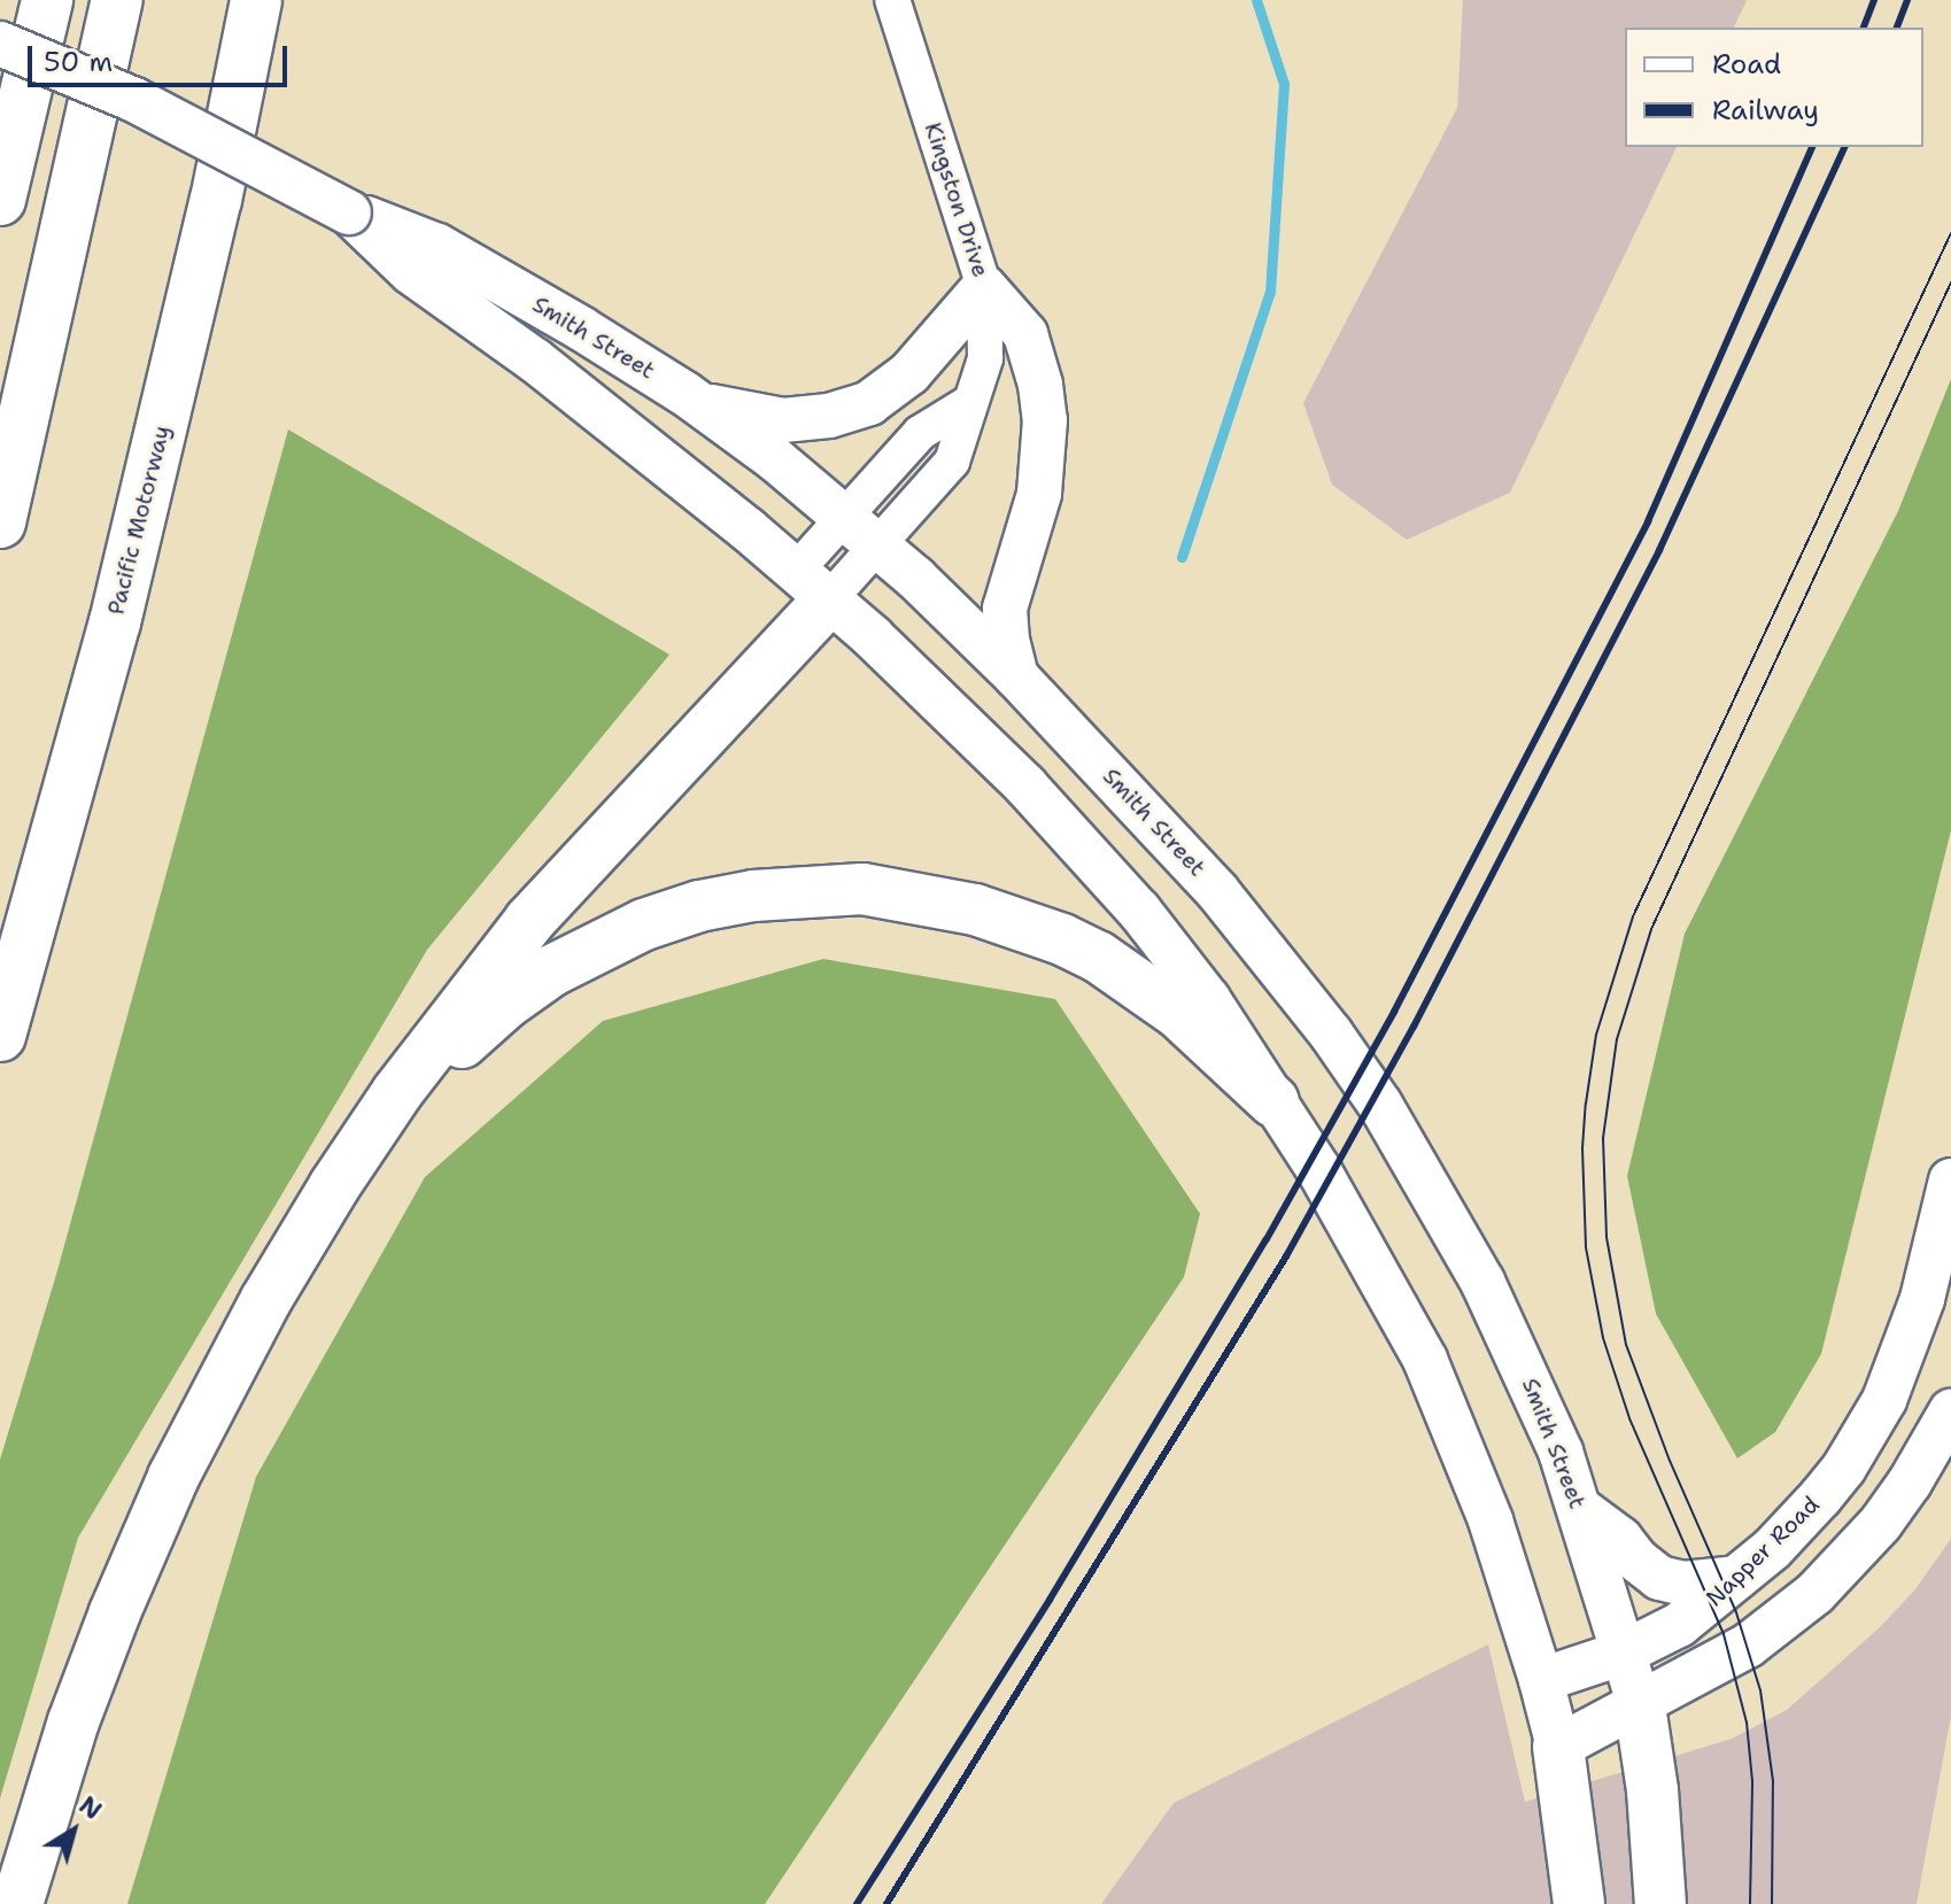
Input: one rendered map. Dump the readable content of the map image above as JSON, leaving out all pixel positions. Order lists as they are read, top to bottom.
{
  "streets": {
    "highway": ["Pacific Motorway"],
    "main road": ["Smith Street", "Napper Road"],
    "street": ["Kingston Drive"]
  },
  "crossings": [
    ["Kingston Drive", "Smith Street"],
    ["Smith Street", "Napper Road"]
  ],
  "legend": ["Road", "Railway"],
  "scale_bar": "50 m",
  "north": "top right"
}
